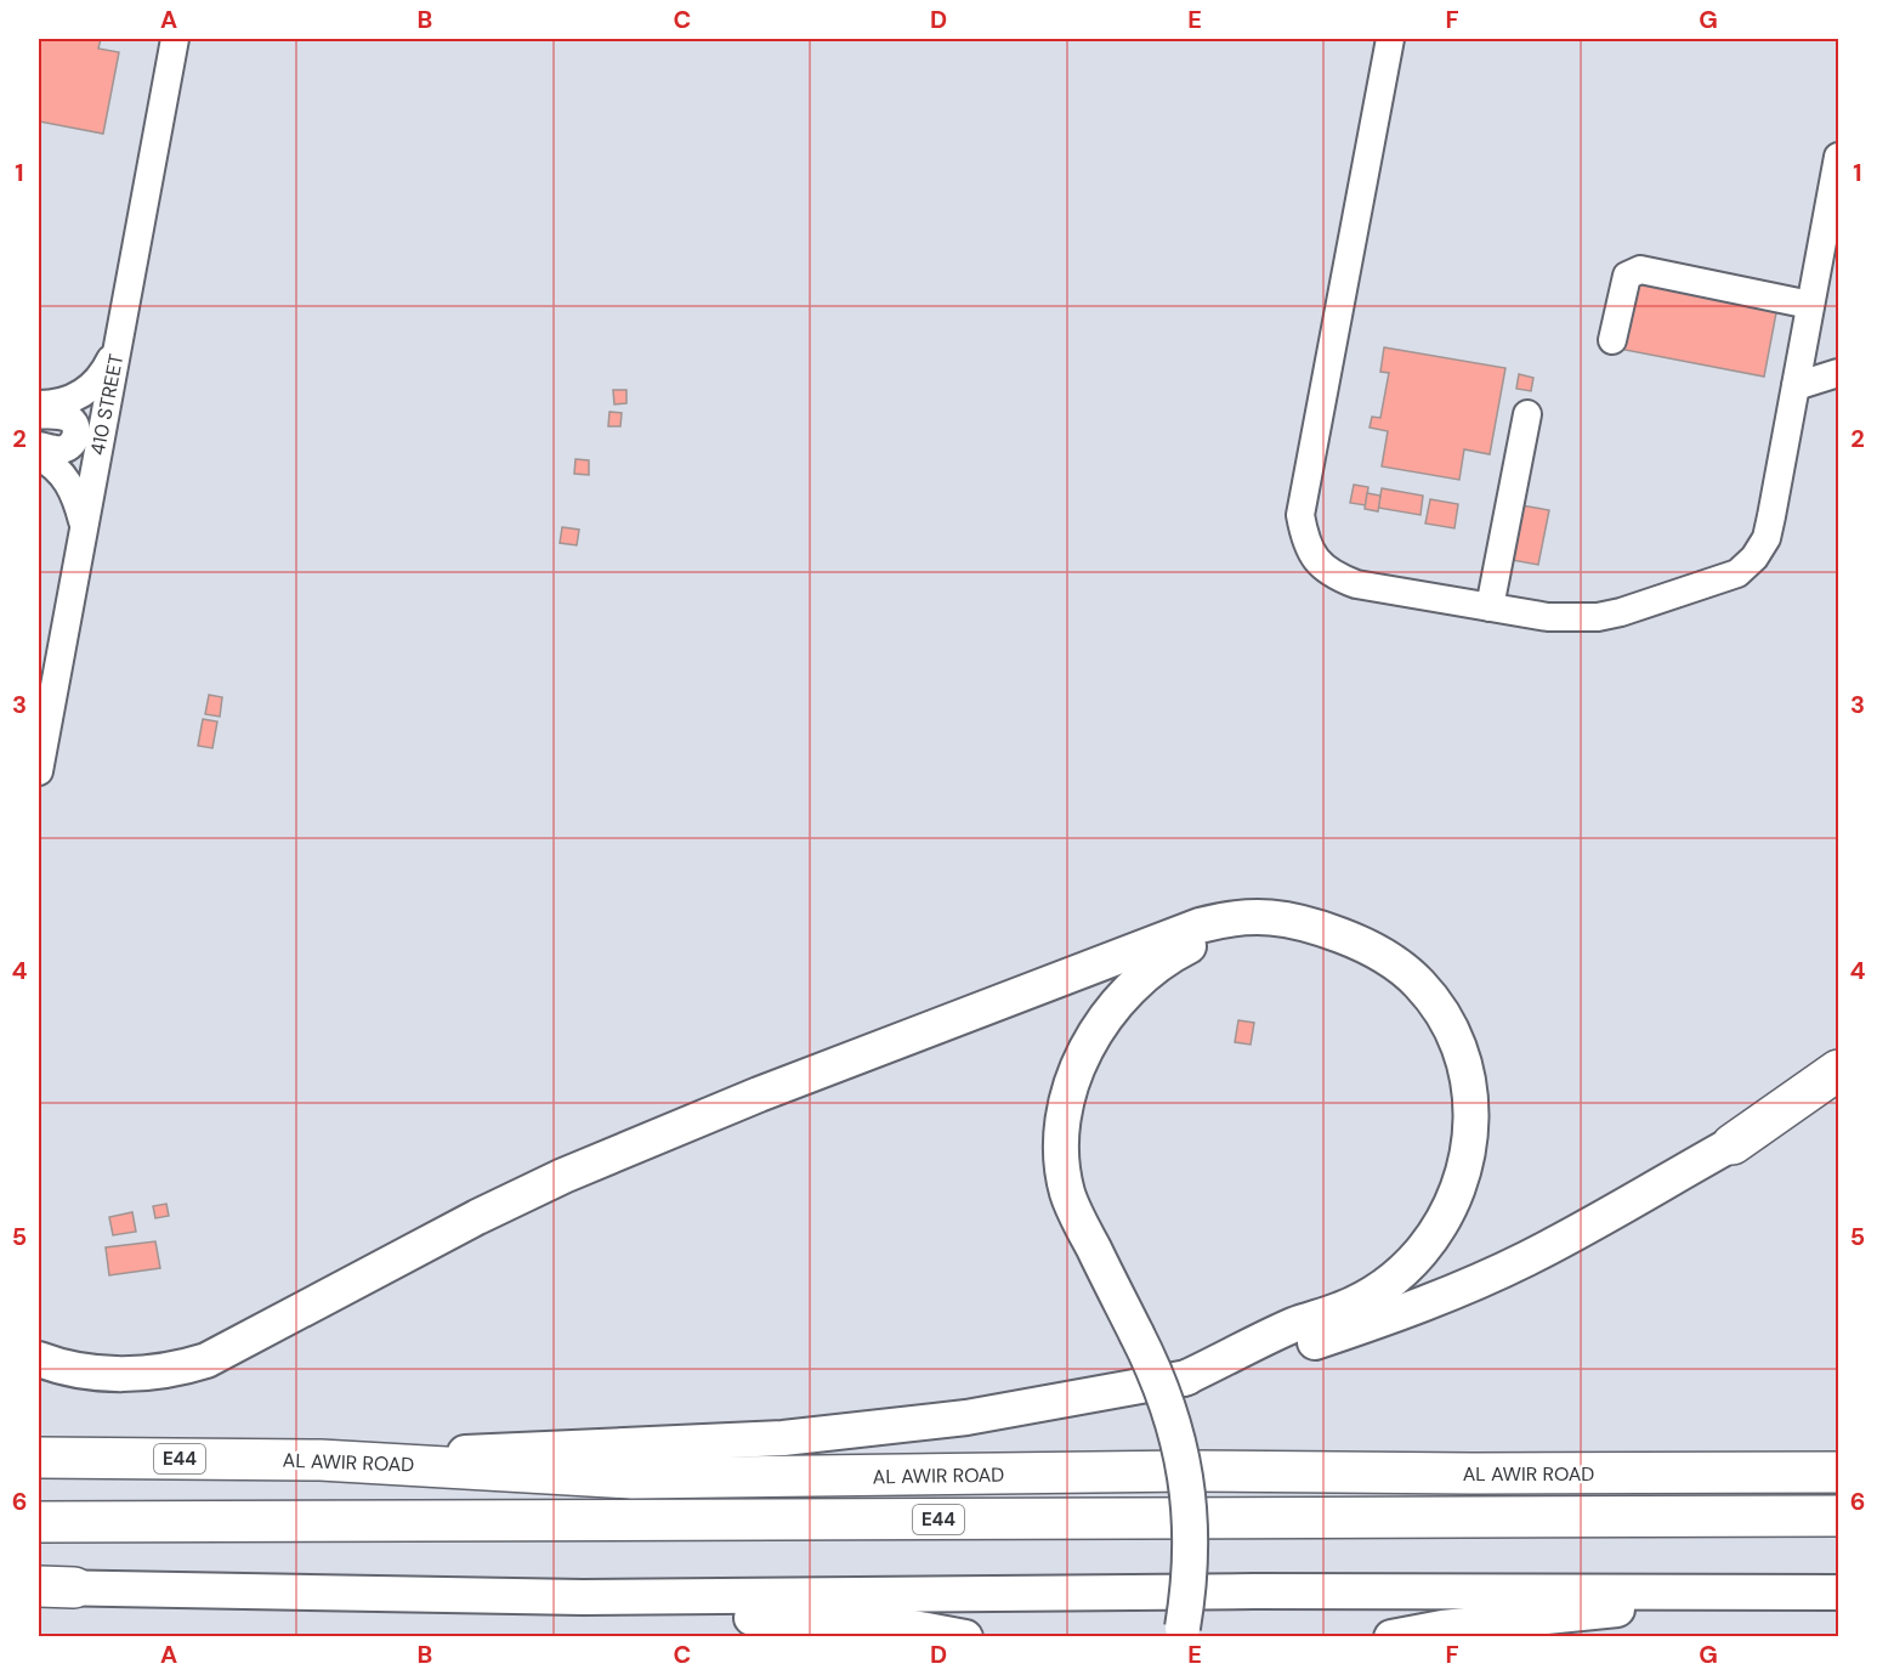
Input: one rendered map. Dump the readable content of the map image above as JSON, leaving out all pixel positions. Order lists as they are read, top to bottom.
{
  "streets": {
    "highway": ["E44", "AL AWIR ROAD"],
    "street": ["410 STREET"]
  },
  "grid": {
    "columns": [
      "A",
      "B",
      "C",
      "D",
      "E",
      "F",
      "G"
    ],
    "rows": [
      "1",
      "2",
      "3",
      "4",
      "5",
      "6"
    ]
  }
}
